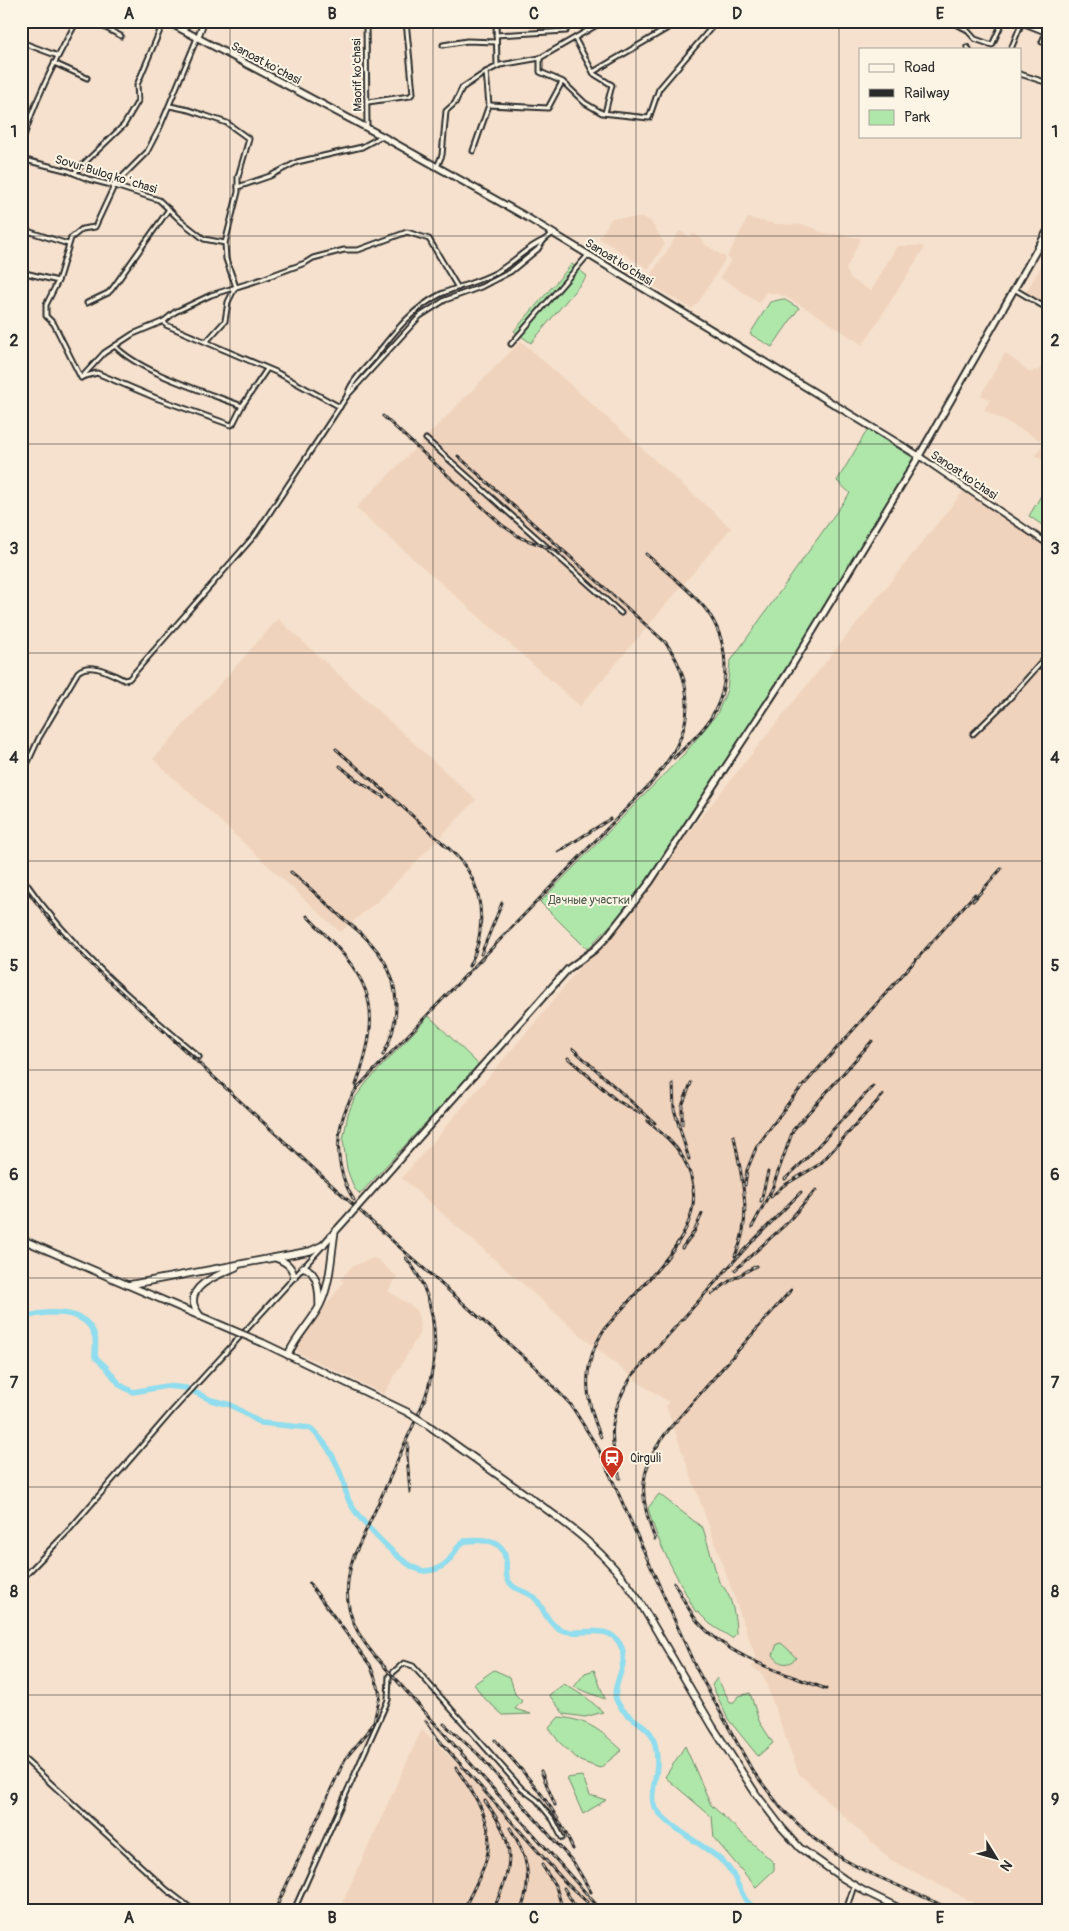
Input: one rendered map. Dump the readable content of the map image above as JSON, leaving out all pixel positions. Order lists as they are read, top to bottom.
{
  "streets": {
    "main road": ["Sanoat ko'chasi"],
    "street": ["Maorif ko'chasi", "Sovur Buloq koʻchasi"]
  },
  "crossings": [
    ["Sanoat ko'chasi", "Maorif ko'chasi"]
  ],
  "parks": ["Дачные участки"],
  "places": {
    "station": ["Qirguli"]
  },
  "legend": ["Road", "Railway", "Park"],
  "north": "bottom right",
  "grid": {
    "columns": [
      "A",
      "B",
      "C",
      "D",
      "E"
    ],
    "rows": [
      "1",
      "2",
      "3",
      "4",
      "5",
      "6",
      "7",
      "8",
      "9"
    ]
  }
}
